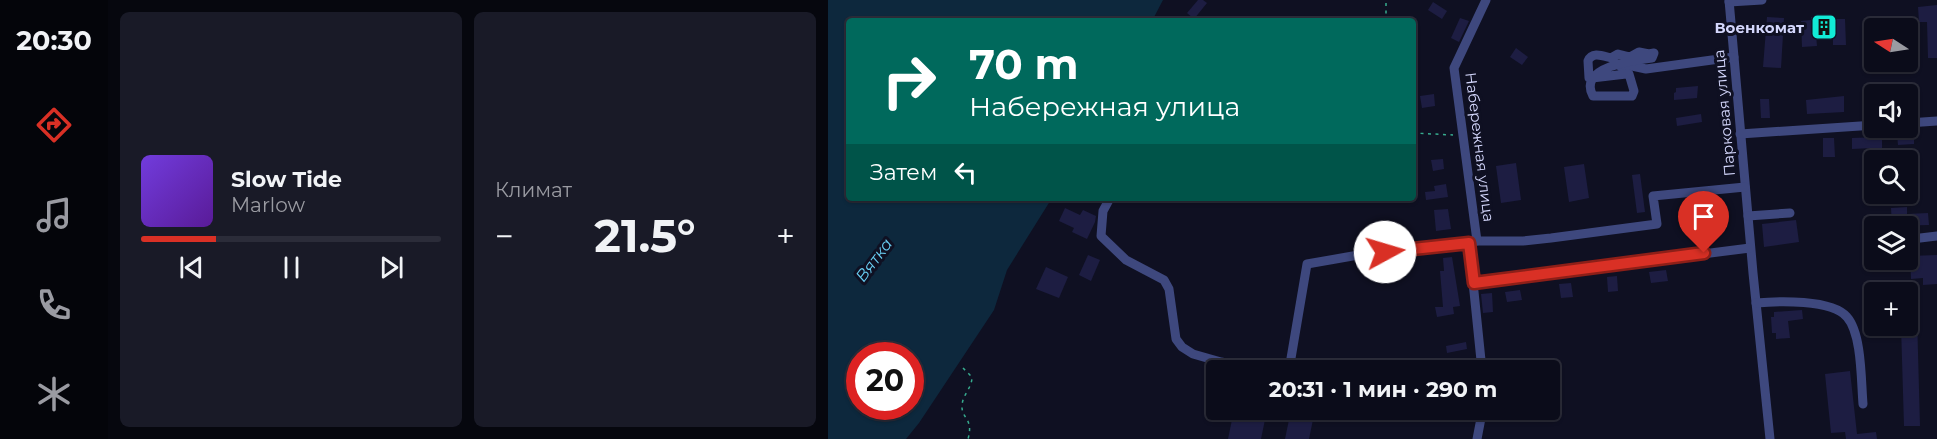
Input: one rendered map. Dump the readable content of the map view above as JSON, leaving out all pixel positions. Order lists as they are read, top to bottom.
{
  "streets": {
    "street": ["Парковая улица", "Набережная улица"]
  },
  "water": ["Вятка"],
  "places": {
    "building": ["Военкомат"]
  },
  "north": "left",
  "page": {
    "tabs": "20:30",
    "tile": "Климат",
    "map_buttons": "+",
    "turn": ["70 m", "Набережная улица"],
    "then": "Затем",
    "song": ["Slow Tide", "Marlow"],
    "heat": ["−", "21.5°", "+"],
    "limit": "20",
    "trip": "20:31 · 1 мин · 290 m"
  }
}
